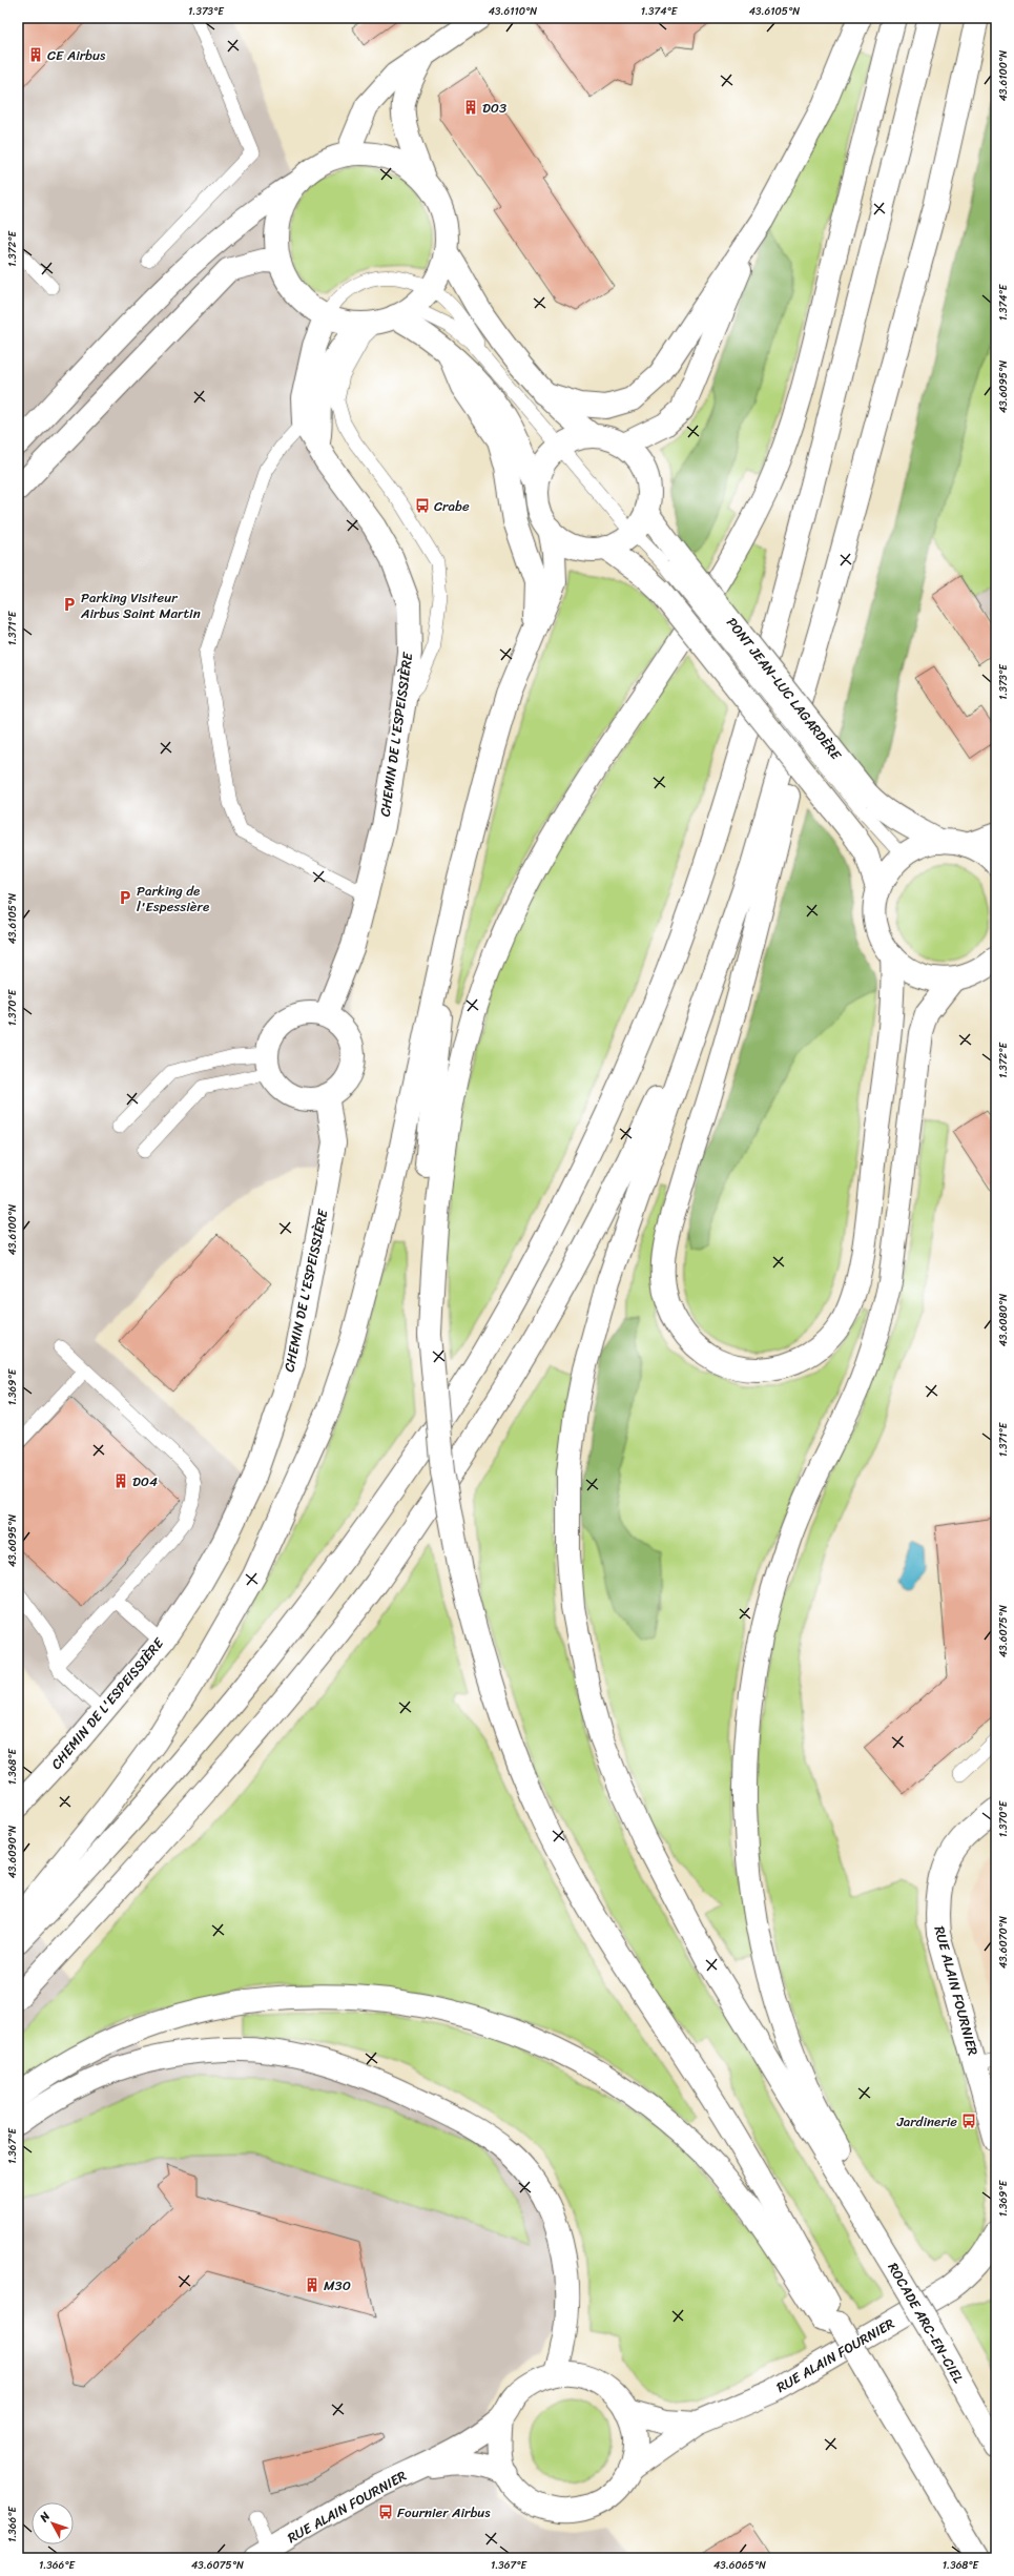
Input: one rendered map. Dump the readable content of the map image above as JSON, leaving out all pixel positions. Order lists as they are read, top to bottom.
{
  "streets": {
    "main road": [
      "PONT JEAN-LUC LAGARDÈRE",
      "CHEMIN DE L'ESPEISSIÈRE",
      "RUE ALAIN FOURNIER",
      "ROCADE ARC-EN-CIEL"
    ]
  },
  "places": {
    "building": [
      "CE Airbus",
      "D03",
      "D04",
      "M30"
    ],
    "bus stop": ["Crabe", "Jardinerie", "Fournier Airbus"],
    "parking": ["Parking Visiteur Airbus Saint Martin", "Parking de l'Espessière"]
  },
  "north": "top left",
  "coordinates": [
    "1.373°E",
    "43.6110°N",
    "1.374°E",
    "43.6105°N",
    "43.6100°N",
    "1.372°E",
    "43.6095°N",
    "1.371°E",
    "1.370°E",
    "43.6080°N",
    "1.369°E",
    "43.6075°N",
    "1.368°E",
    "43.6090°N",
    "43.6070°N",
    "1.367°E",
    "1.366°E",
    "43.6065°N"
  ]
}
